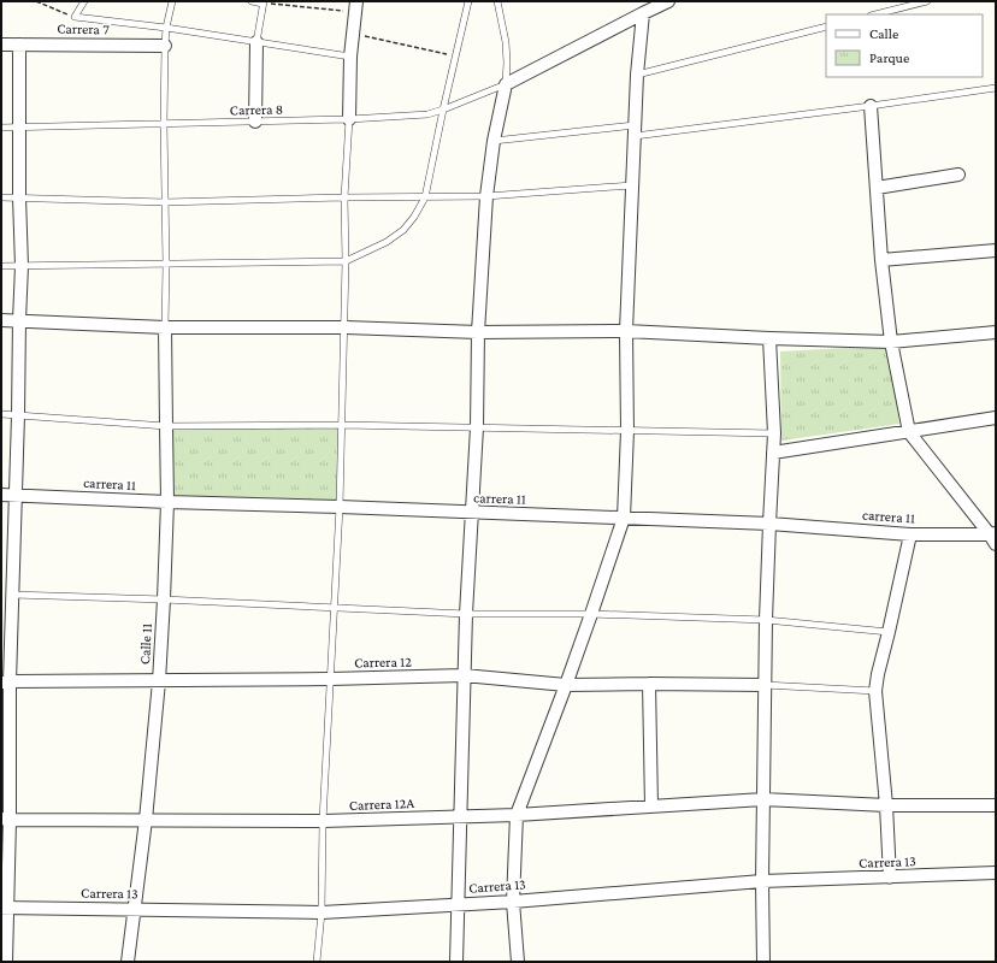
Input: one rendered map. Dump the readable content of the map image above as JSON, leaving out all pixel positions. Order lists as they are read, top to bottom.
{
  "streets": {
    "street": [
      "Carrera 7",
      "carrera 11",
      "Calle 11",
      "Carrera 12",
      "Carrera 12A",
      "Carrera 13"
    ],
    "lane": ["Carrera 8"]
  },
  "crossings": [
    ["carrera 11", "Calle 11"],
    ["Calle 11", "Carrera 12"],
    ["Calle 11", "Carrera 12A"],
    ["Calle 11", "Carrera 13"]
  ],
  "legend": ["Calle", "Parque"]
}
